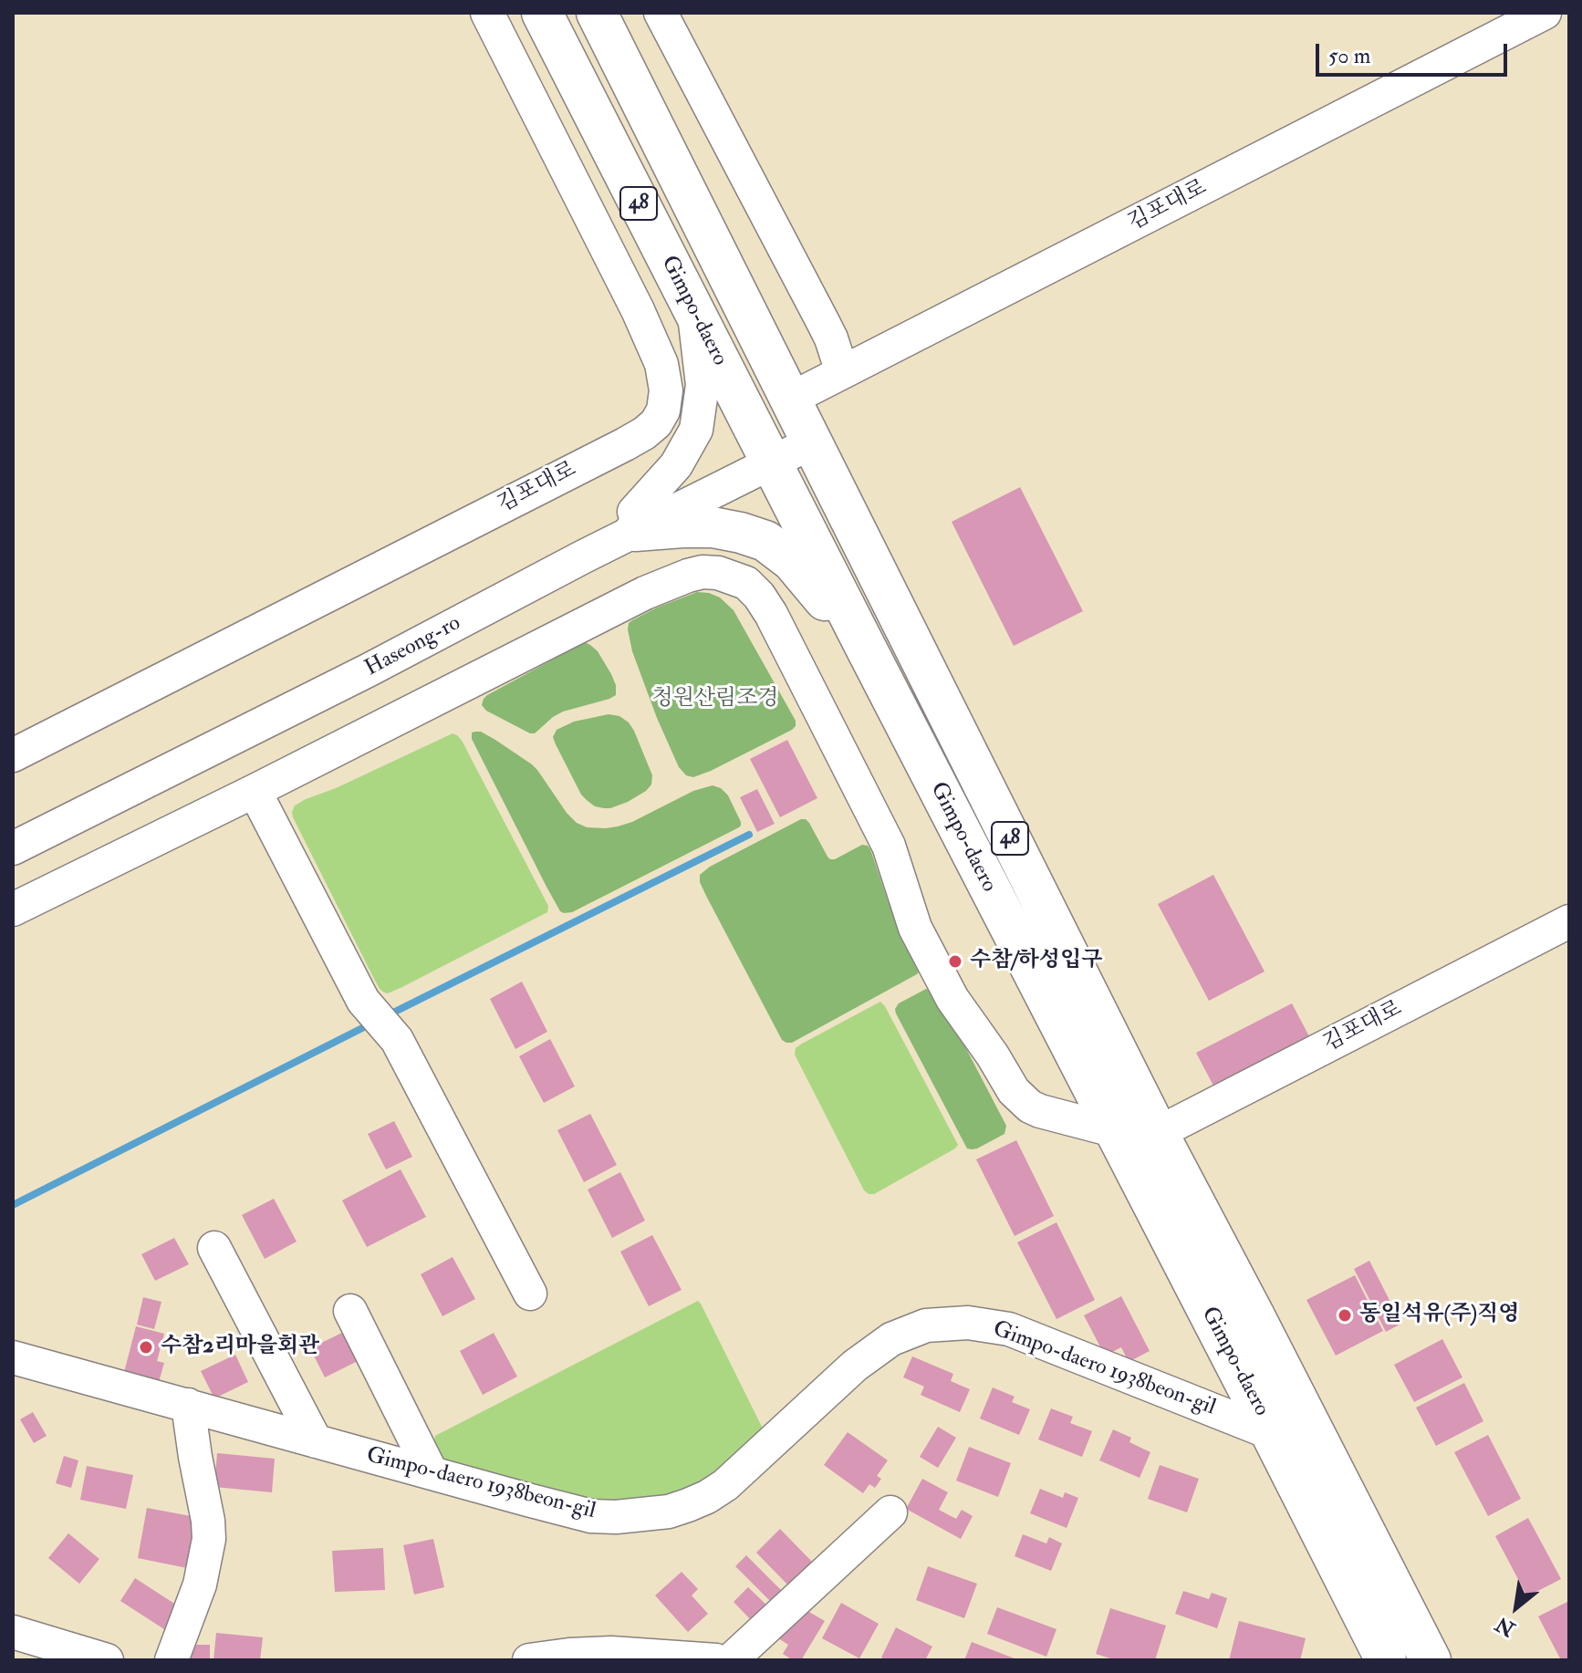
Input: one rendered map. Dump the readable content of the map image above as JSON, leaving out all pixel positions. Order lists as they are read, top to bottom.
{
  "streets": {
    "main road": ["48", "Gimpo-daero"],
    "street": ["김포대로", "Haseong-ro", "Gimpo-daero 1938beon-gil"]
  },
  "crossings": [
    ["김포대로", "Gimpo-daero"],
    ["김포대로", "Haseong-ro"],
    ["Gimpo-daero", "Haseong-ro"],
    ["Gimpo-daero", "Gimpo-daero 1938beon-gil"]
  ],
  "parks": ["청원산림조경"],
  "places": ["수참/하성입구", "동일석유(주)직영", "수참2리마을회관"],
  "scale_bar": "50 m",
  "north": "bottom left"
}
